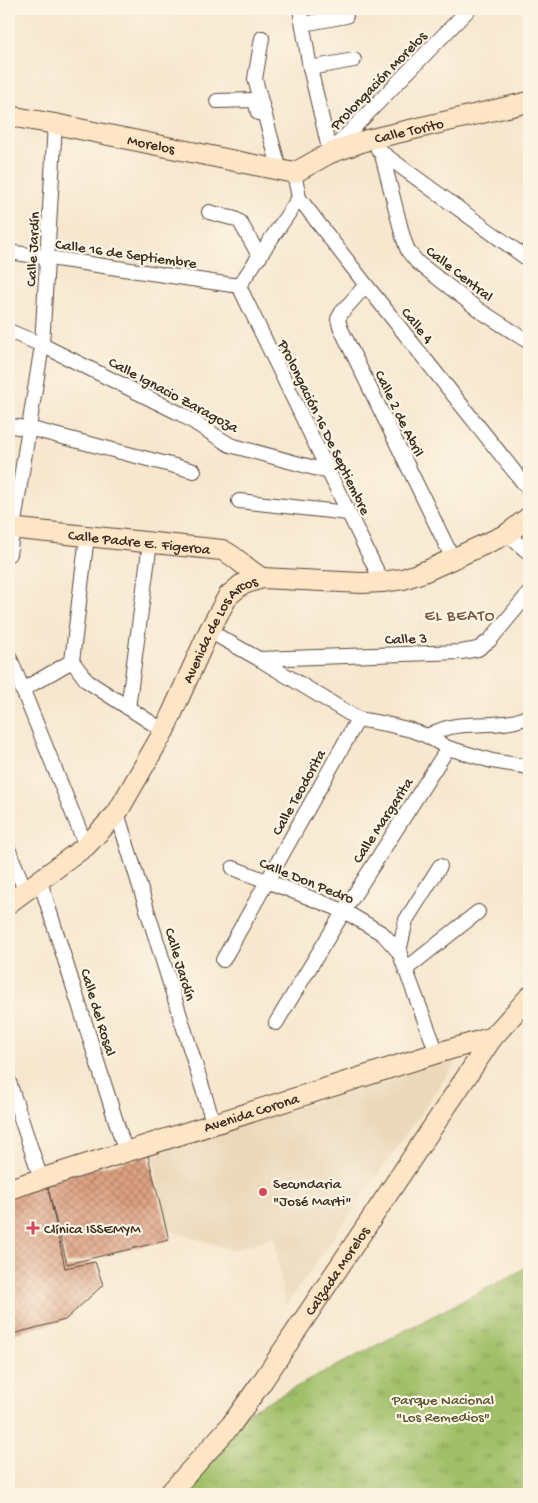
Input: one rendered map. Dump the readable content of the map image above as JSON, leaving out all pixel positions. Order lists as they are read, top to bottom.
{
  "streets": {
    "main road": [
      "Calle Torito",
      "Morelos",
      "Calle Padre E. Figeroa",
      "Avenida de Los Arcos",
      "Avenida Corona",
      "Calzada Morelos"
    ],
    "street": [
      "Prolongación Morelos",
      "Calle Jardín",
      "Calle 16 de Septiembre",
      "Calle Central",
      "Calle 4",
      "Calle Ignacio Zaragoza",
      "Calle 2 de Abril",
      "Prolongación 16 De Septiembre",
      "Calle 3",
      "Calle Teodorita",
      "Calle Margarita",
      "Calle Don Pedro",
      "Calle del Rosal"
    ]
  },
  "crossings": [
    ["Prolongación Morelos", "Calle Torito"],
    ["Calle Torito", "Morelos"],
    ["Calle Torito", "Calle Central"],
    ["Calle Torito", "Calle 4"],
    ["Morelos", "Calle Jardín"],
    ["Morelos", "Calle 4"],
    ["Calle Jardín", "Calle 16 de Septiembre"],
    ["Calle Jardín", "Calle Ignacio Zaragoza"],
    ["Calle Jardín", "Calle Padre E. Figeroa"],
    ["Calle Jardín", "Avenida de Los Arcos"],
    ["Calle Jardín", "Avenida Corona"],
    ["Calle 16 de Septiembre", "Prolongación 16 De Septiembre"],
    ["Calle 4", "Calle 2 de Abril"],
    ["Calle Ignacio Zaragoza", "Prolongación 16 De Septiembre"],
    ["Calle 2 de Abril", "Avenida de Los Arcos"],
    ["Prolongación 16 De Septiembre", "Avenida de Los Arcos"],
    ["Calle Padre E. Figeroa", "Avenida de Los Arcos"],
    ["Avenida de Los Arcos", "Calle del Rosal"],
    ["Calle Teodorita", "Calle Don Pedro"],
    ["Calle Margarita", "Calle Don Pedro"],
    ["Calle Don Pedro", "Avenida Corona"],
    ["Calle del Rosal", "Avenida Corona"],
    ["Avenida Corona", "Calzada Morelos"]
  ],
  "districts": ["EL BEATO"],
  "parks": ["Parque Nacional \"Los Remedios\""],
  "places": {
    "other": ["Secundaria \"José Marti\""],
    "health": ["Clínica ISSEMYM"]
  }
}
